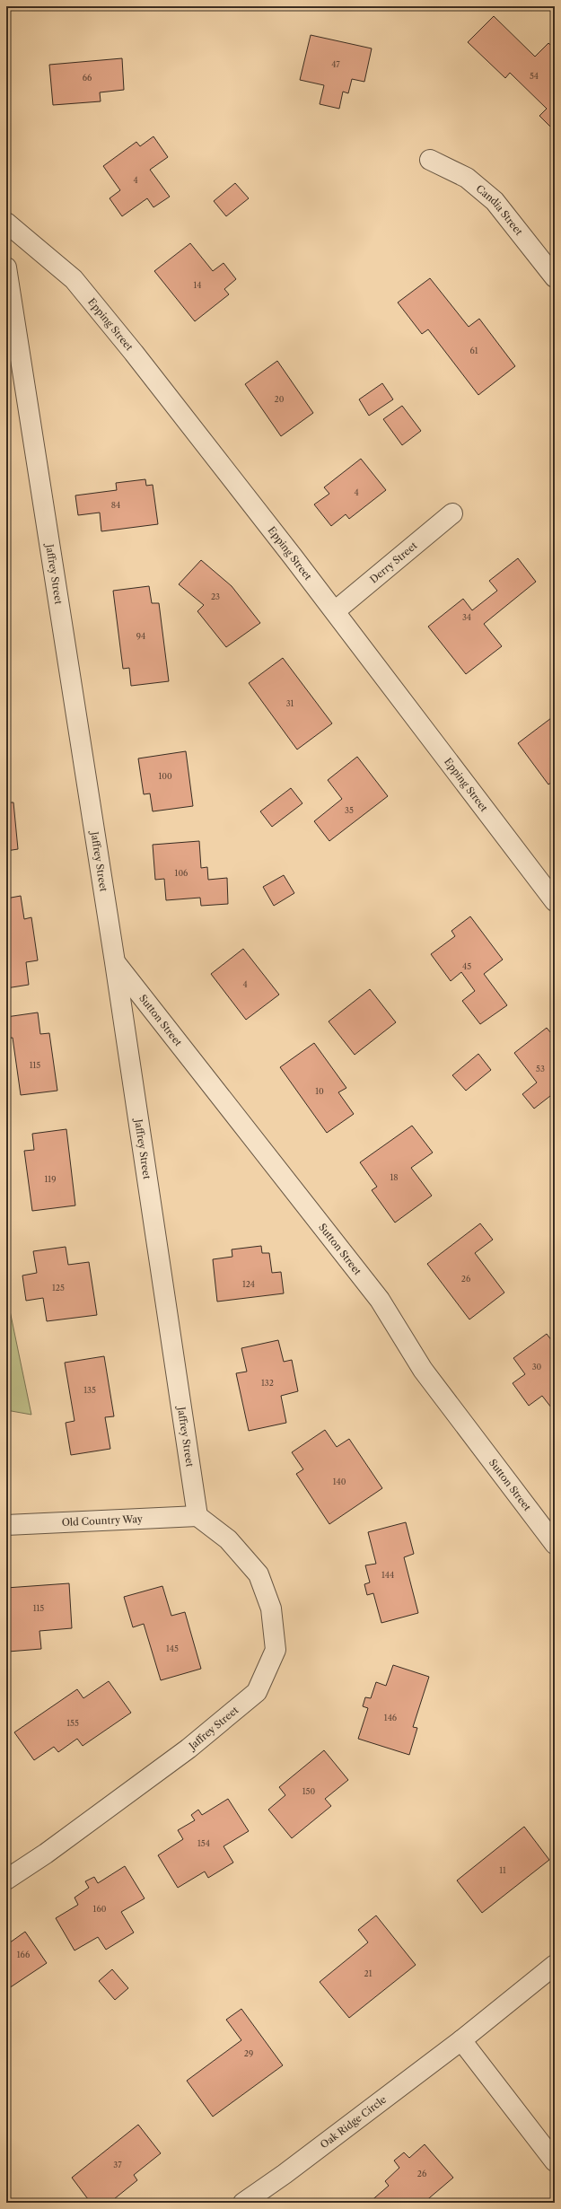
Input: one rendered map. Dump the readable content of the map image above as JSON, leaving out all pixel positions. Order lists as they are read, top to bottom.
{
  "streets": {
    "street": [
      "Candia Street",
      "Epping Street",
      "Derry Street",
      "Jaffrey Street",
      "Sutton Street",
      "Old Country Way",
      "Oak Ridge Circle"
    ]
  },
  "crossings": [
    ["Epping Street", "Derry Street"],
    ["Jaffrey Street", "Sutton Street"],
    ["Jaffrey Street", "Old Country Way"]
  ],
  "house_numbers": [
    "47",
    "54",
    "66",
    "4",
    "14",
    "61",
    "20",
    "4",
    "84",
    "23",
    "34",
    "94",
    "31",
    "100",
    "35",
    "106",
    "45",
    "4",
    "115",
    "53",
    "10",
    "18",
    "119",
    "26",
    "124",
    "125",
    "30",
    "132",
    "135",
    "140",
    "144",
    "115",
    "145",
    "146",
    "155",
    "150",
    "154",
    "11",
    "160",
    "166",
    "21",
    "29",
    "37",
    "26"
  ]
}
